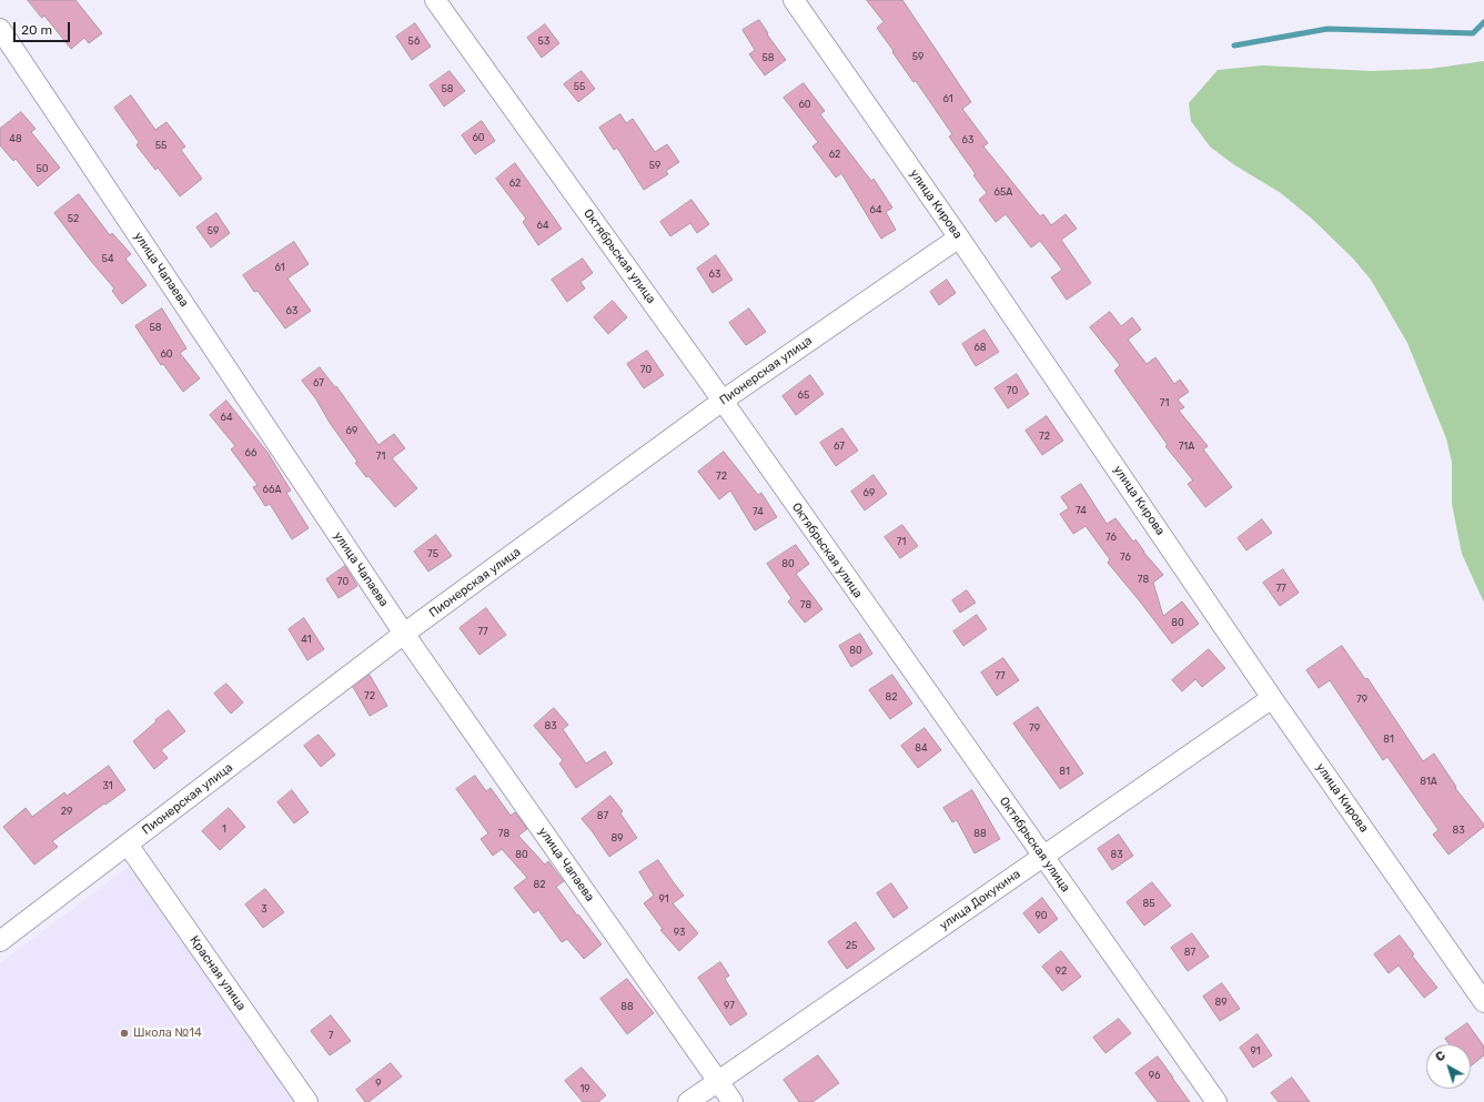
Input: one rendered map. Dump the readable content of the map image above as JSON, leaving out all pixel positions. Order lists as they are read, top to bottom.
{
  "streets": {
    "street": [
      "улица Кирова",
      "Октябрьская улица",
      "улица Чапаева",
      "Пионерская улица",
      "улица Докукина",
      "Красная улица"
    ]
  },
  "crossings": [
    ["улица Кирова", "Пионерская улица"],
    ["улица Кирова", "улица Докукина"],
    ["Октябрьская улица", "Пионерская улица"],
    ["Октябрьская улица", "улица Докукина"],
    ["улица Чапаева", "Пионерская улица"],
    ["улица Чапаева", "улица Докукина"],
    ["Пионерская улица", "Красная улица"]
  ],
  "places": ["Школа №14"],
  "house_numbers": [
    "56",
    "53",
    "59",
    "58",
    "55",
    "58",
    "61",
    "60",
    "60",
    "48",
    "63",
    "55",
    "62",
    "59",
    "50",
    "62",
    "65А",
    "64",
    "52",
    "64",
    "59",
    "54",
    "61",
    "63",
    "63",
    "58",
    "68",
    "60",
    "70",
    "67",
    "70",
    "65",
    "71",
    "64",
    "69",
    "72",
    "67",
    "71А",
    "66",
    "71",
    "72",
    "66А",
    "69",
    "74",
    "74",
    "76",
    "71",
    "75",
    "76",
    "80",
    "78",
    "70",
    "77",
    "78",
    "80",
    "77",
    "41",
    "80",
    "77",
    "72",
    "82",
    "79",
    "83",
    "79",
    "81",
    "84",
    "81",
    "81А",
    "31",
    "29",
    "87",
    "1",
    "83",
    "78",
    "88",
    "89",
    "80",
    "83",
    "82",
    "91",
    "85",
    "3",
    "90",
    "93",
    "25",
    "87",
    "92",
    "89",
    "97",
    "88",
    "7",
    "91",
    "96",
    "9",
    "19"
  ],
  "scale_bar": "20 m",
  "north": "top left"
}
